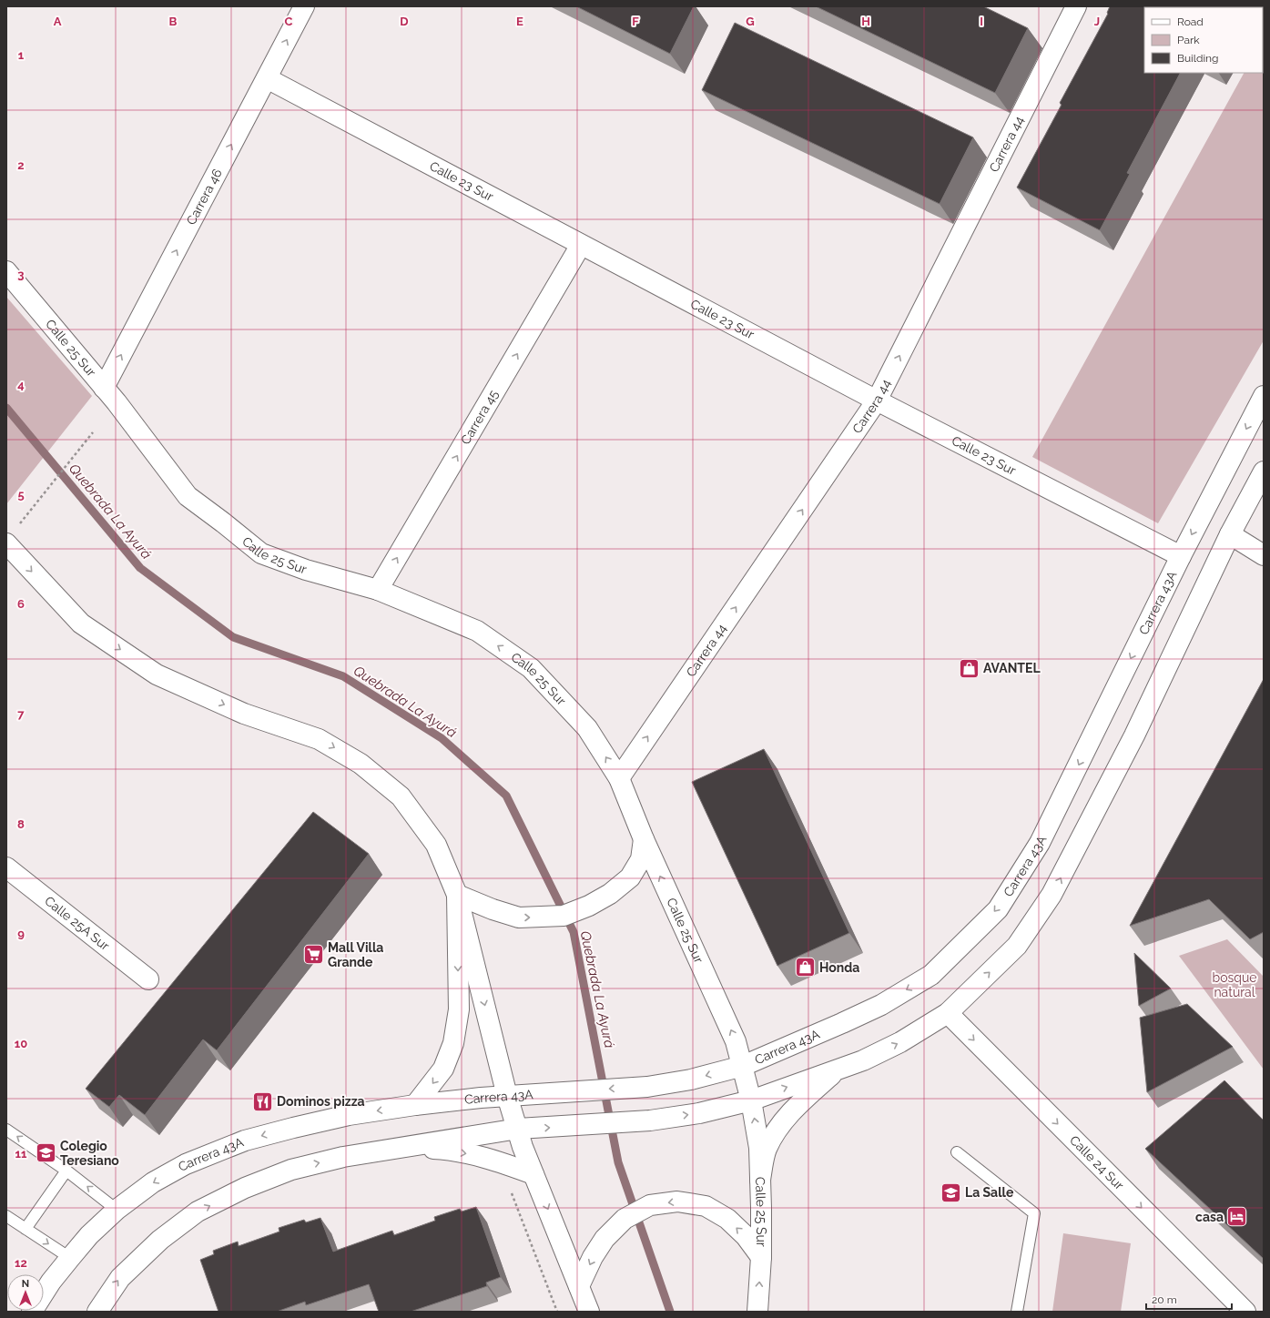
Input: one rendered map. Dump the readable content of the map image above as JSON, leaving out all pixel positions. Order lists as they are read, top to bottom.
{
  "streets": {
    "main road": [
      "Carrera 44",
      "Calle 23 Sur",
      "Carrera 46",
      "Calle 25 Sur",
      "Carrera 45",
      "Carrera 43A",
      "Calle 25A Sur",
      "Calle 24 Sur"
    ]
  },
  "crossings": [
    ["Carrera 44", "Calle 23 Sur"],
    ["Carrera 44", "Calle 25 Sur"],
    ["Calle 23 Sur", "Carrera 46"],
    ["Calle 23 Sur", "Carrera 45"],
    ["Calle 23 Sur", "Carrera 43A"],
    ["Carrera 46", "Calle 25 Sur"],
    ["Calle 25 Sur", "Carrera 45"],
    ["Calle 25 Sur", "Carrera 43A"]
  ],
  "one_way": [
    "Carrera 44",
    "Carrera 46",
    "Calle 25 Sur",
    "Carrera 45",
    "Calle 24 Sur"
  ],
  "water": ["Quebrada La Ayurá"],
  "parks": ["bosque natural"],
  "places": {
    "shop": ["AVANTEL", "Honda"],
    "supermarket": ["Mall Villa Grande"],
    "restaurant": ["Dominos pizza"],
    "school or university": ["Colegio Teresiano", "La Salle"],
    "hotel": ["casa"]
  },
  "legend": ["Road", "Park", "Building"],
  "scale_bar": "20 m",
  "north": "top",
  "grid": {
    "columns": [
      "A",
      "B",
      "C",
      "D",
      "E",
      "F",
      "G",
      "H",
      "I",
      "J"
    ],
    "rows": [
      "1",
      "2",
      "3",
      "4",
      "5",
      "6",
      "7",
      "8",
      "9",
      "10",
      "11",
      "12"
    ]
  }
}
